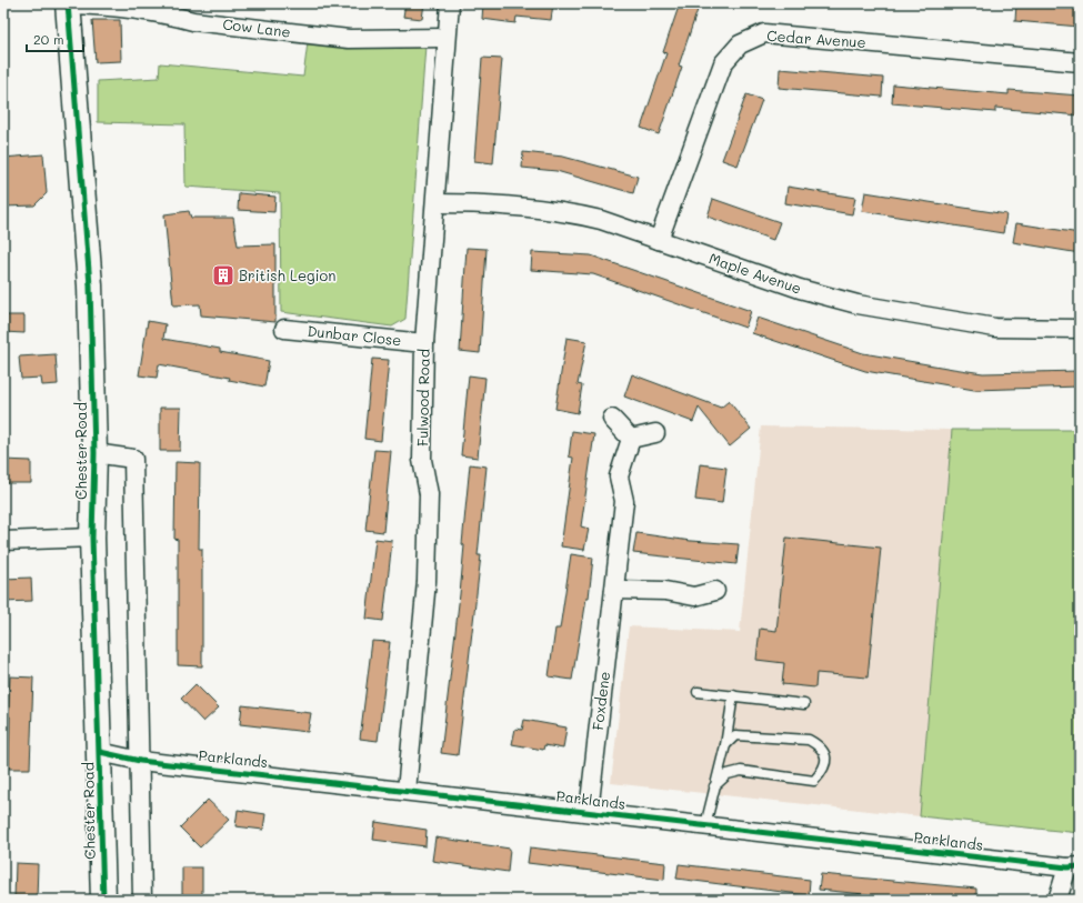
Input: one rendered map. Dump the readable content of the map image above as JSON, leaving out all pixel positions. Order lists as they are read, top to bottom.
{
  "streets": {
    "main road": ["Chester Road"],
    "street": [
      "Cow Lane",
      "Cedar Avenue",
      "Maple Avenue",
      "Dunbar Close",
      "Fulwood Road",
      "Foxdene",
      "Parklands"
    ]
  },
  "crossings": [
    ["Cow Lane", "Fulwood Road"],
    ["Cow Lane", "Chester Road"],
    ["Cedar Avenue", "Maple Avenue"],
    ["Maple Avenue", "Fulwood Road"],
    ["Dunbar Close", "Fulwood Road"],
    ["Fulwood Road", "Parklands"],
    ["Chester Road", "Parklands"],
    ["Foxdene", "Parklands"]
  ],
  "places": {
    "building": ["British Legion"]
  },
  "scale_bar": "20 m"
}
